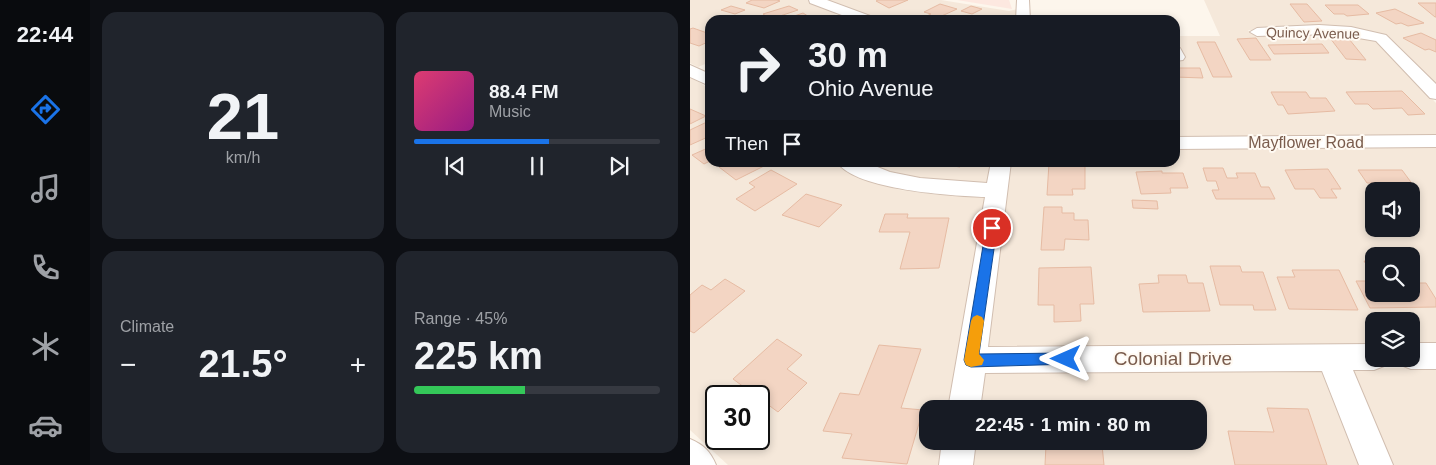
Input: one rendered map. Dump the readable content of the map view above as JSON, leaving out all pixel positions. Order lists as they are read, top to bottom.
{
  "streets": {
    "street": ["Quincy Avenue", "Mayflower Road", "Colonial Drive"]
  },
  "page": {
    "tabs": "22:44",
    "tile": [
      ["21", "km/h"],
      "Climate",
      ["Range · 45%", "225 km"]
    ],
    "turn": ["30 m", "Ohio Avenue"],
    "song": ["88.4 FM", "Music"],
    "then": "Then",
    "heat": ["−", "21.5°", "+"],
    "limit": "30",
    "trip": "22:45 · 1 min · 80 m"
  }
}
